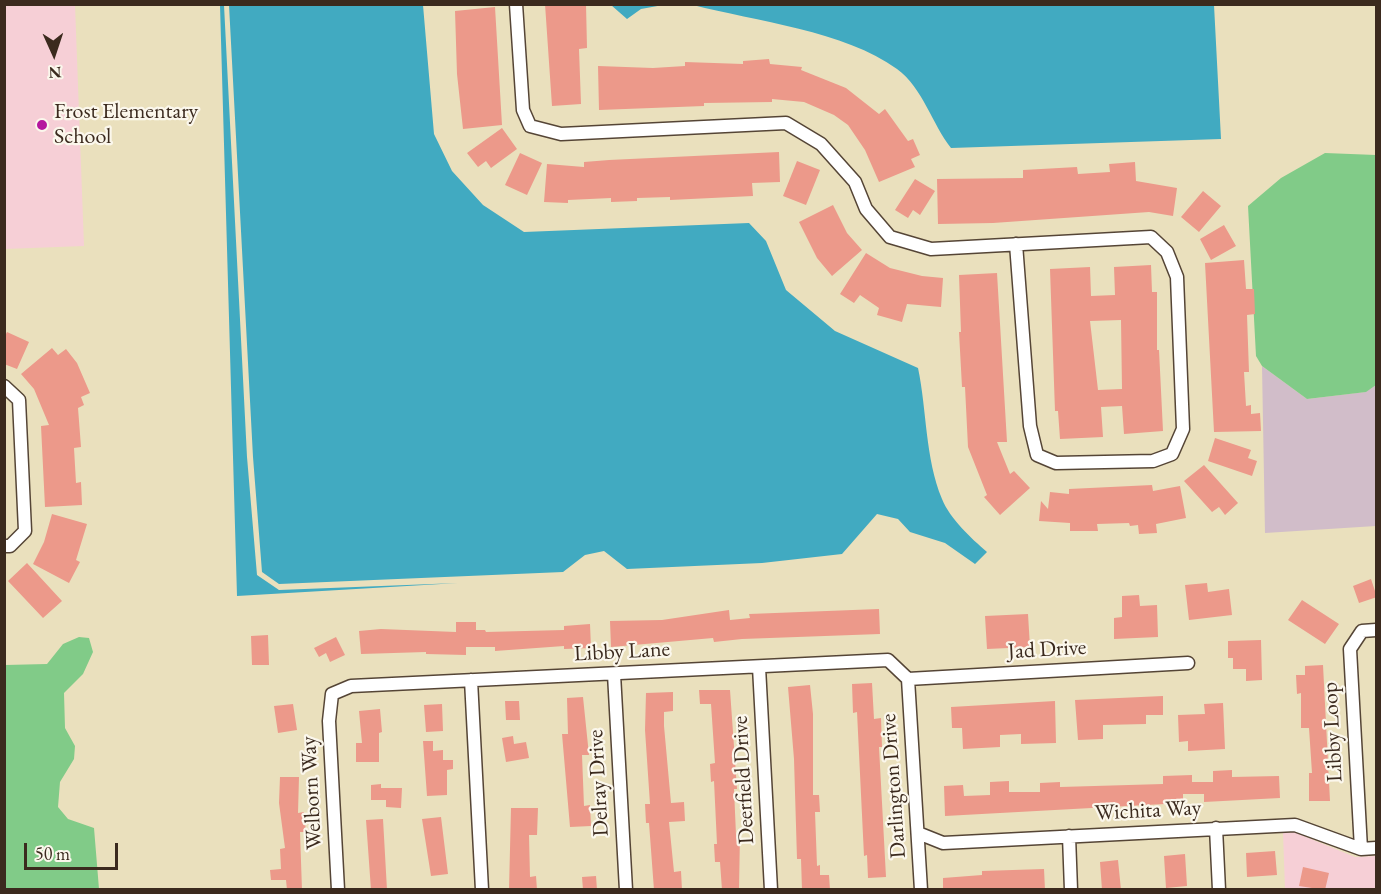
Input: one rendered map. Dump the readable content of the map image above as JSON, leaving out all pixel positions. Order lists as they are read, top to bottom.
{
  "streets": {
    "street": [
      "Jad Drive",
      "Libby Lane",
      "Libby Loop",
      "Deerfield Drive",
      "Delray Drive",
      "Darlington Drive",
      "Welborn Way",
      "Wichita Way"
    ]
  },
  "crossings": [
    ["Jad Drive", "Libby Lane"],
    ["Jad Drive", "Darlington Drive"],
    ["Libby Lane", "Deerfield Drive"],
    ["Libby Lane", "Delray Drive"],
    ["Libby Lane", "Darlington Drive"],
    ["Libby Lane", "Welborn Way"],
    ["Libby Loop", "Wichita Way"],
    ["Darlington Drive", "Wichita Way"]
  ],
  "places": ["Frost Elementary School"],
  "scale_bar": "50 m",
  "north": "bottom"
}
